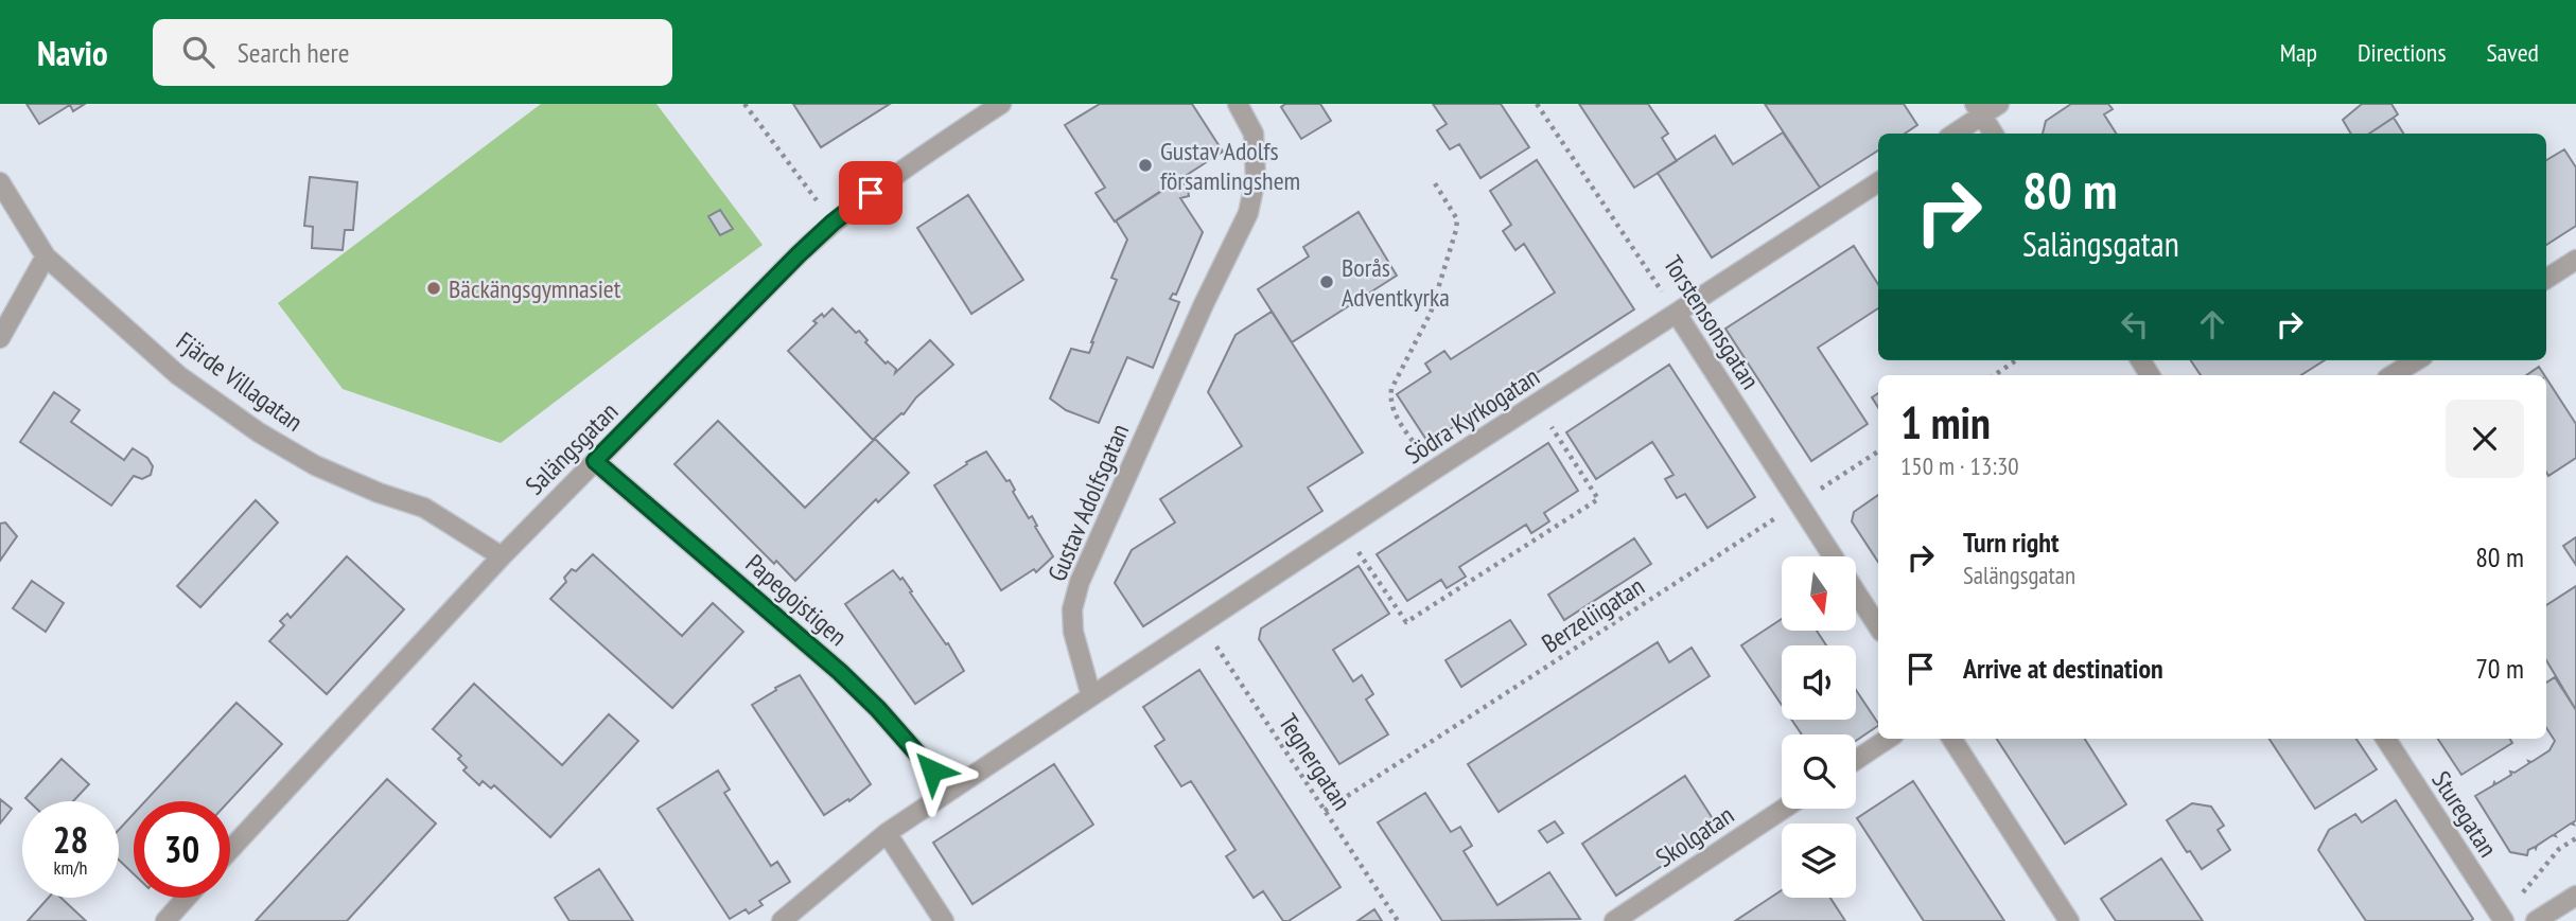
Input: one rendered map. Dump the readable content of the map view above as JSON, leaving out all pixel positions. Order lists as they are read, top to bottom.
{
  "streets": {
    "street": [
      "Torstensonsgatan",
      "Fjärde Villagatan",
      "Södra Kyrkogatan",
      "Salängsgatan",
      "Gustav Adolfsgatan",
      "Papegojstigen",
      "Sturegatan",
      "Skolgatan"
    ],
    "path": ["Berzeliigatan", "Tegnergatan"]
  },
  "crossings": [
    ["Torstensonsgatan", "Södra Kyrkogatan"],
    ["Torstensonsgatan", "Berzeliigatan"],
    ["Fjärde Villagatan", "Salängsgatan"],
    ["Södra Kyrkogatan", "Gustav Adolfsgatan"],
    ["Södra Kyrkogatan", "Tegnergatan"],
    ["Salängsgatan", "Papegojstigen"],
    ["Berzeliigatan", "Tegnergatan"]
  ],
  "places": ["Gustav Adolfs församlingshem", "Borås Adventkyrka", "Bäckängsgymnasiet"],
  "north": "bottom",
  "page": {
    "header": "Navio",
    "search": "Search here",
    "nav": ["Map", "Directions", "Saved"],
    "turn": ["80 m", "Salängsgatan"],
    "heading": ["1 min", "150 m · 13:30"],
    "list": [
      {
        "name": "Turn right",
        "note": "Salängsgatan",
        "value": "80 m"
      },
      {
        "name": "Arrive at destination",
        "value": "70 m"
      }
    ],
    "speed": "28 km/h",
    "limit": "30"
  }
}
